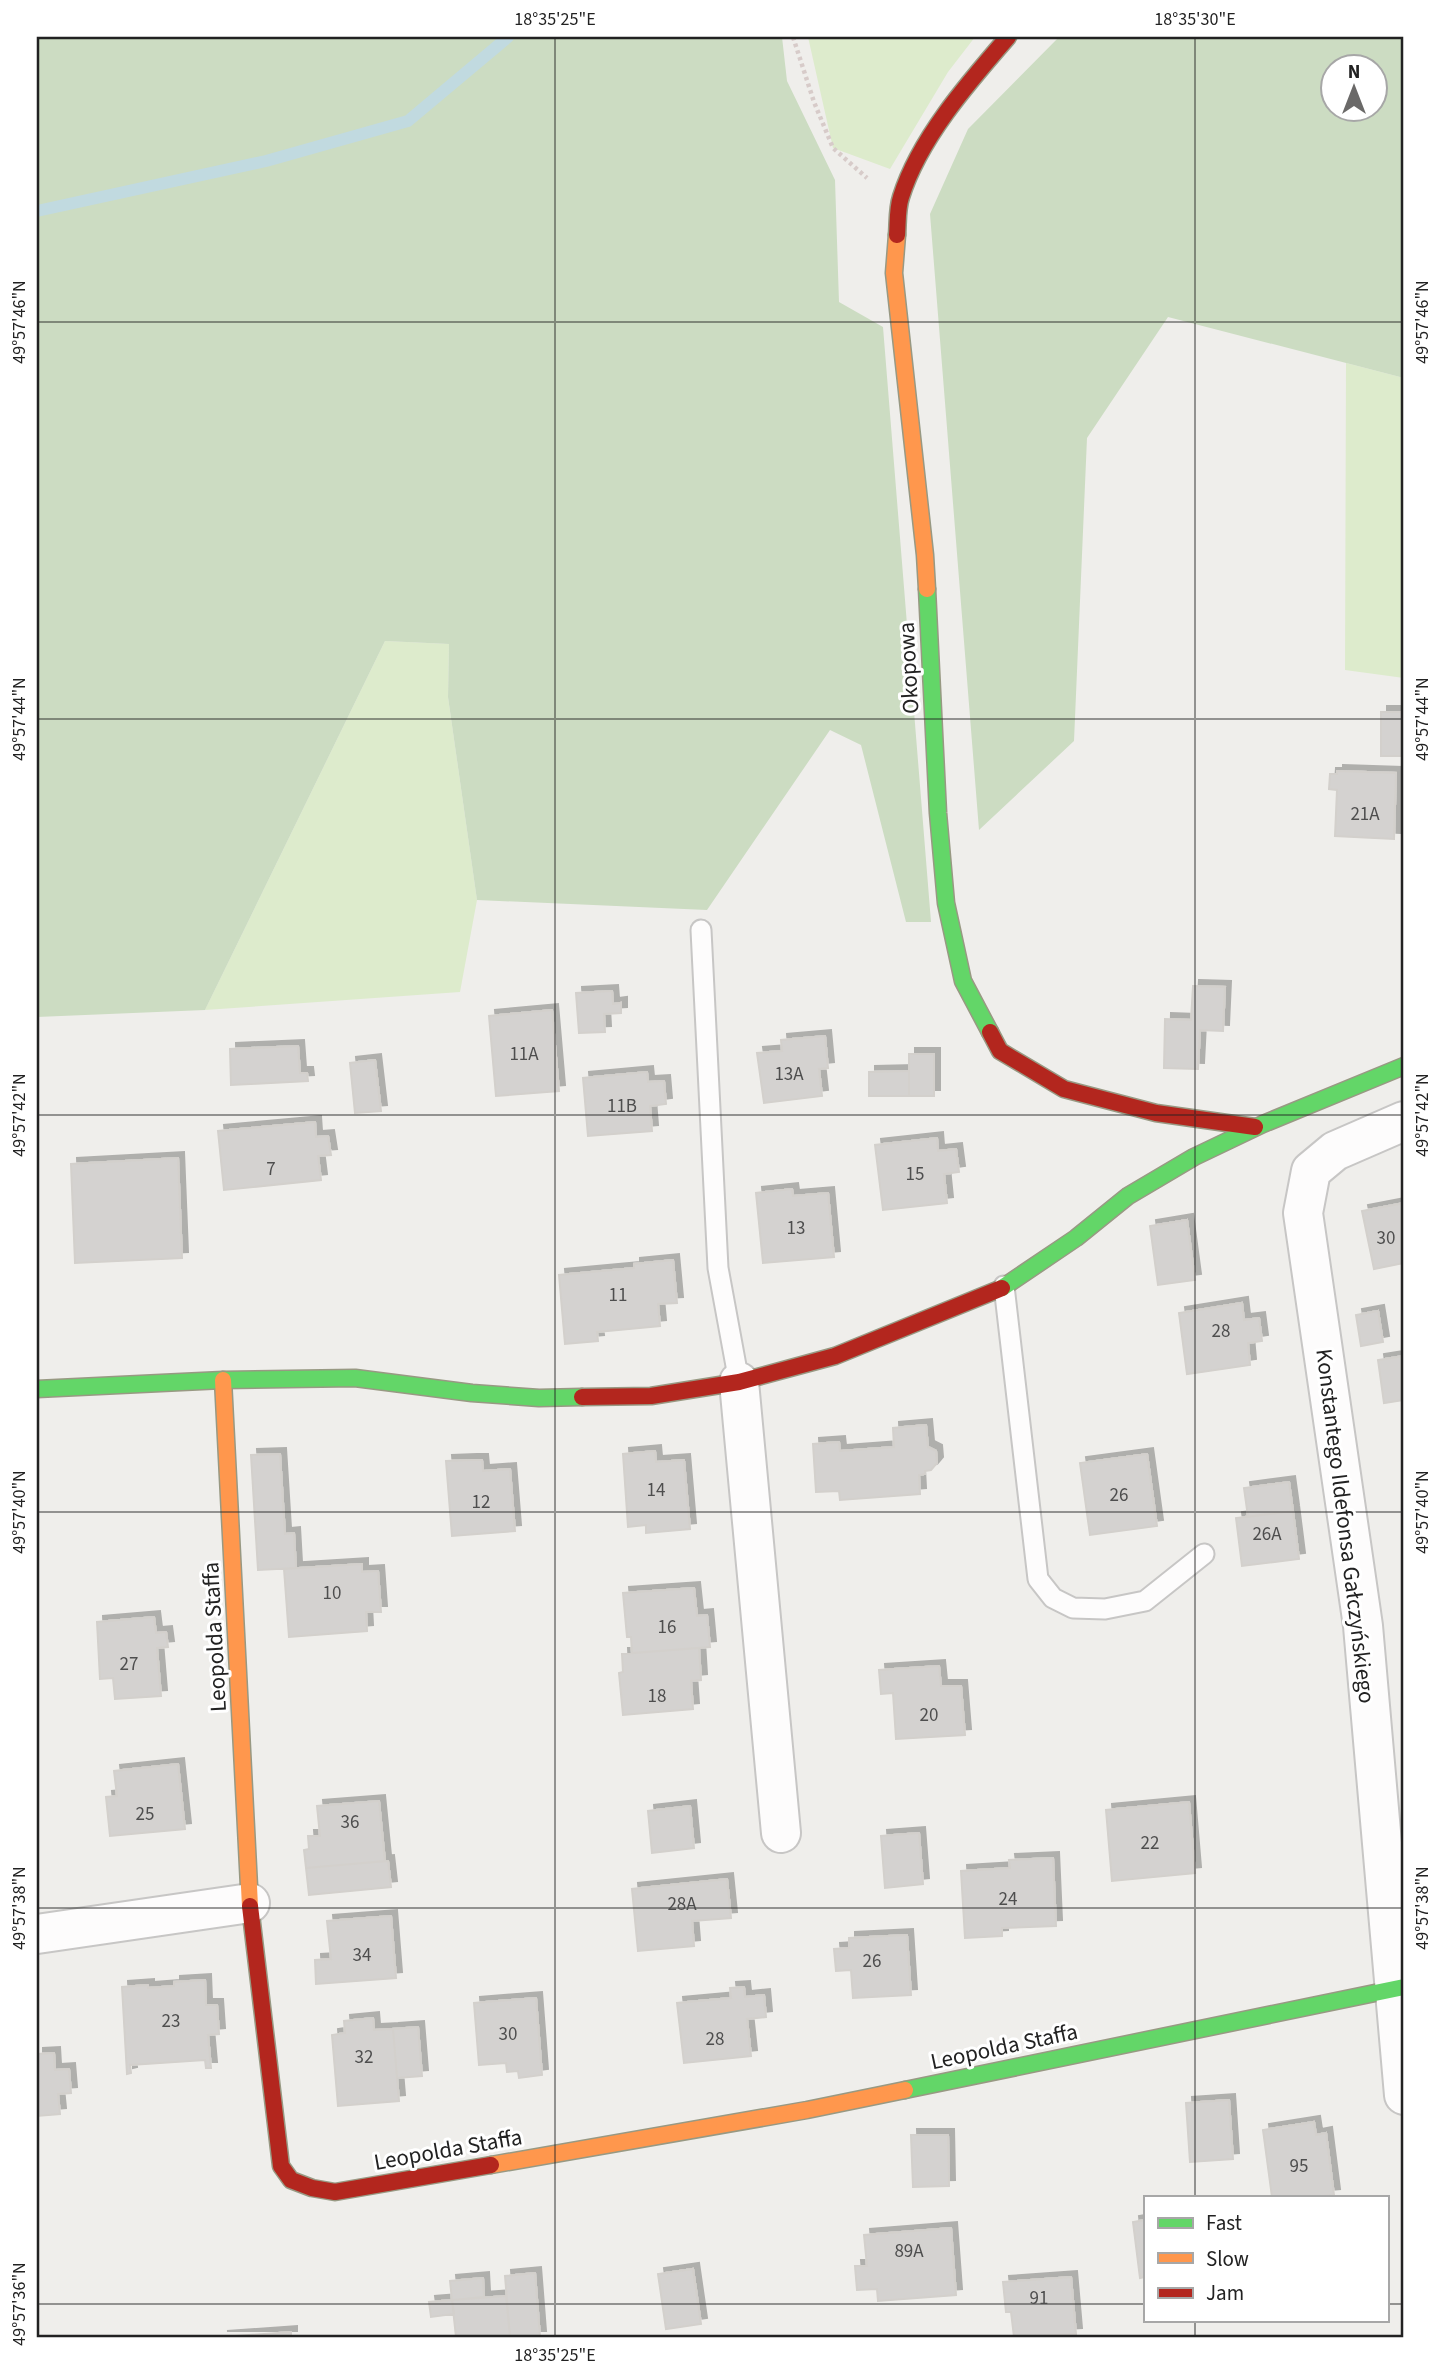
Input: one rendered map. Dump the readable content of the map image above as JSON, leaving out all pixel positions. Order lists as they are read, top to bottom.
{
  "streets": {
    "street": ["Okopowa", "Konstantego Ildefonsa Gałczyńskiego", "Leopolda Staffa"]
  },
  "crossings": [
    ["Konstantego Ildefonsa Gałczyńskiego", "Leopolda Staffa"]
  ],
  "house_numbers": [
    "21A",
    "11A",
    "13A",
    "11B",
    "7",
    "15",
    "13",
    "30",
    "11",
    "28",
    "14",
    "26",
    "12",
    "26A",
    "10",
    "16",
    "27",
    "18",
    "20",
    "25",
    "36",
    "22",
    "24",
    "28A",
    "34",
    "26",
    "23",
    "30",
    "28",
    "32",
    "95",
    "89A",
    "91"
  ],
  "legend": ["Fast", "Slow", "Jam"],
  "north": "top",
  "coordinates": [
    "18°35'25\"E",
    "18°35'30\"E",
    "49°57'46\"N",
    "49°57'44\"N",
    "49°57'42\"N",
    "49°57'40\"N",
    "49°57'38\"N",
    "49°57'36\"N"
  ]
}
